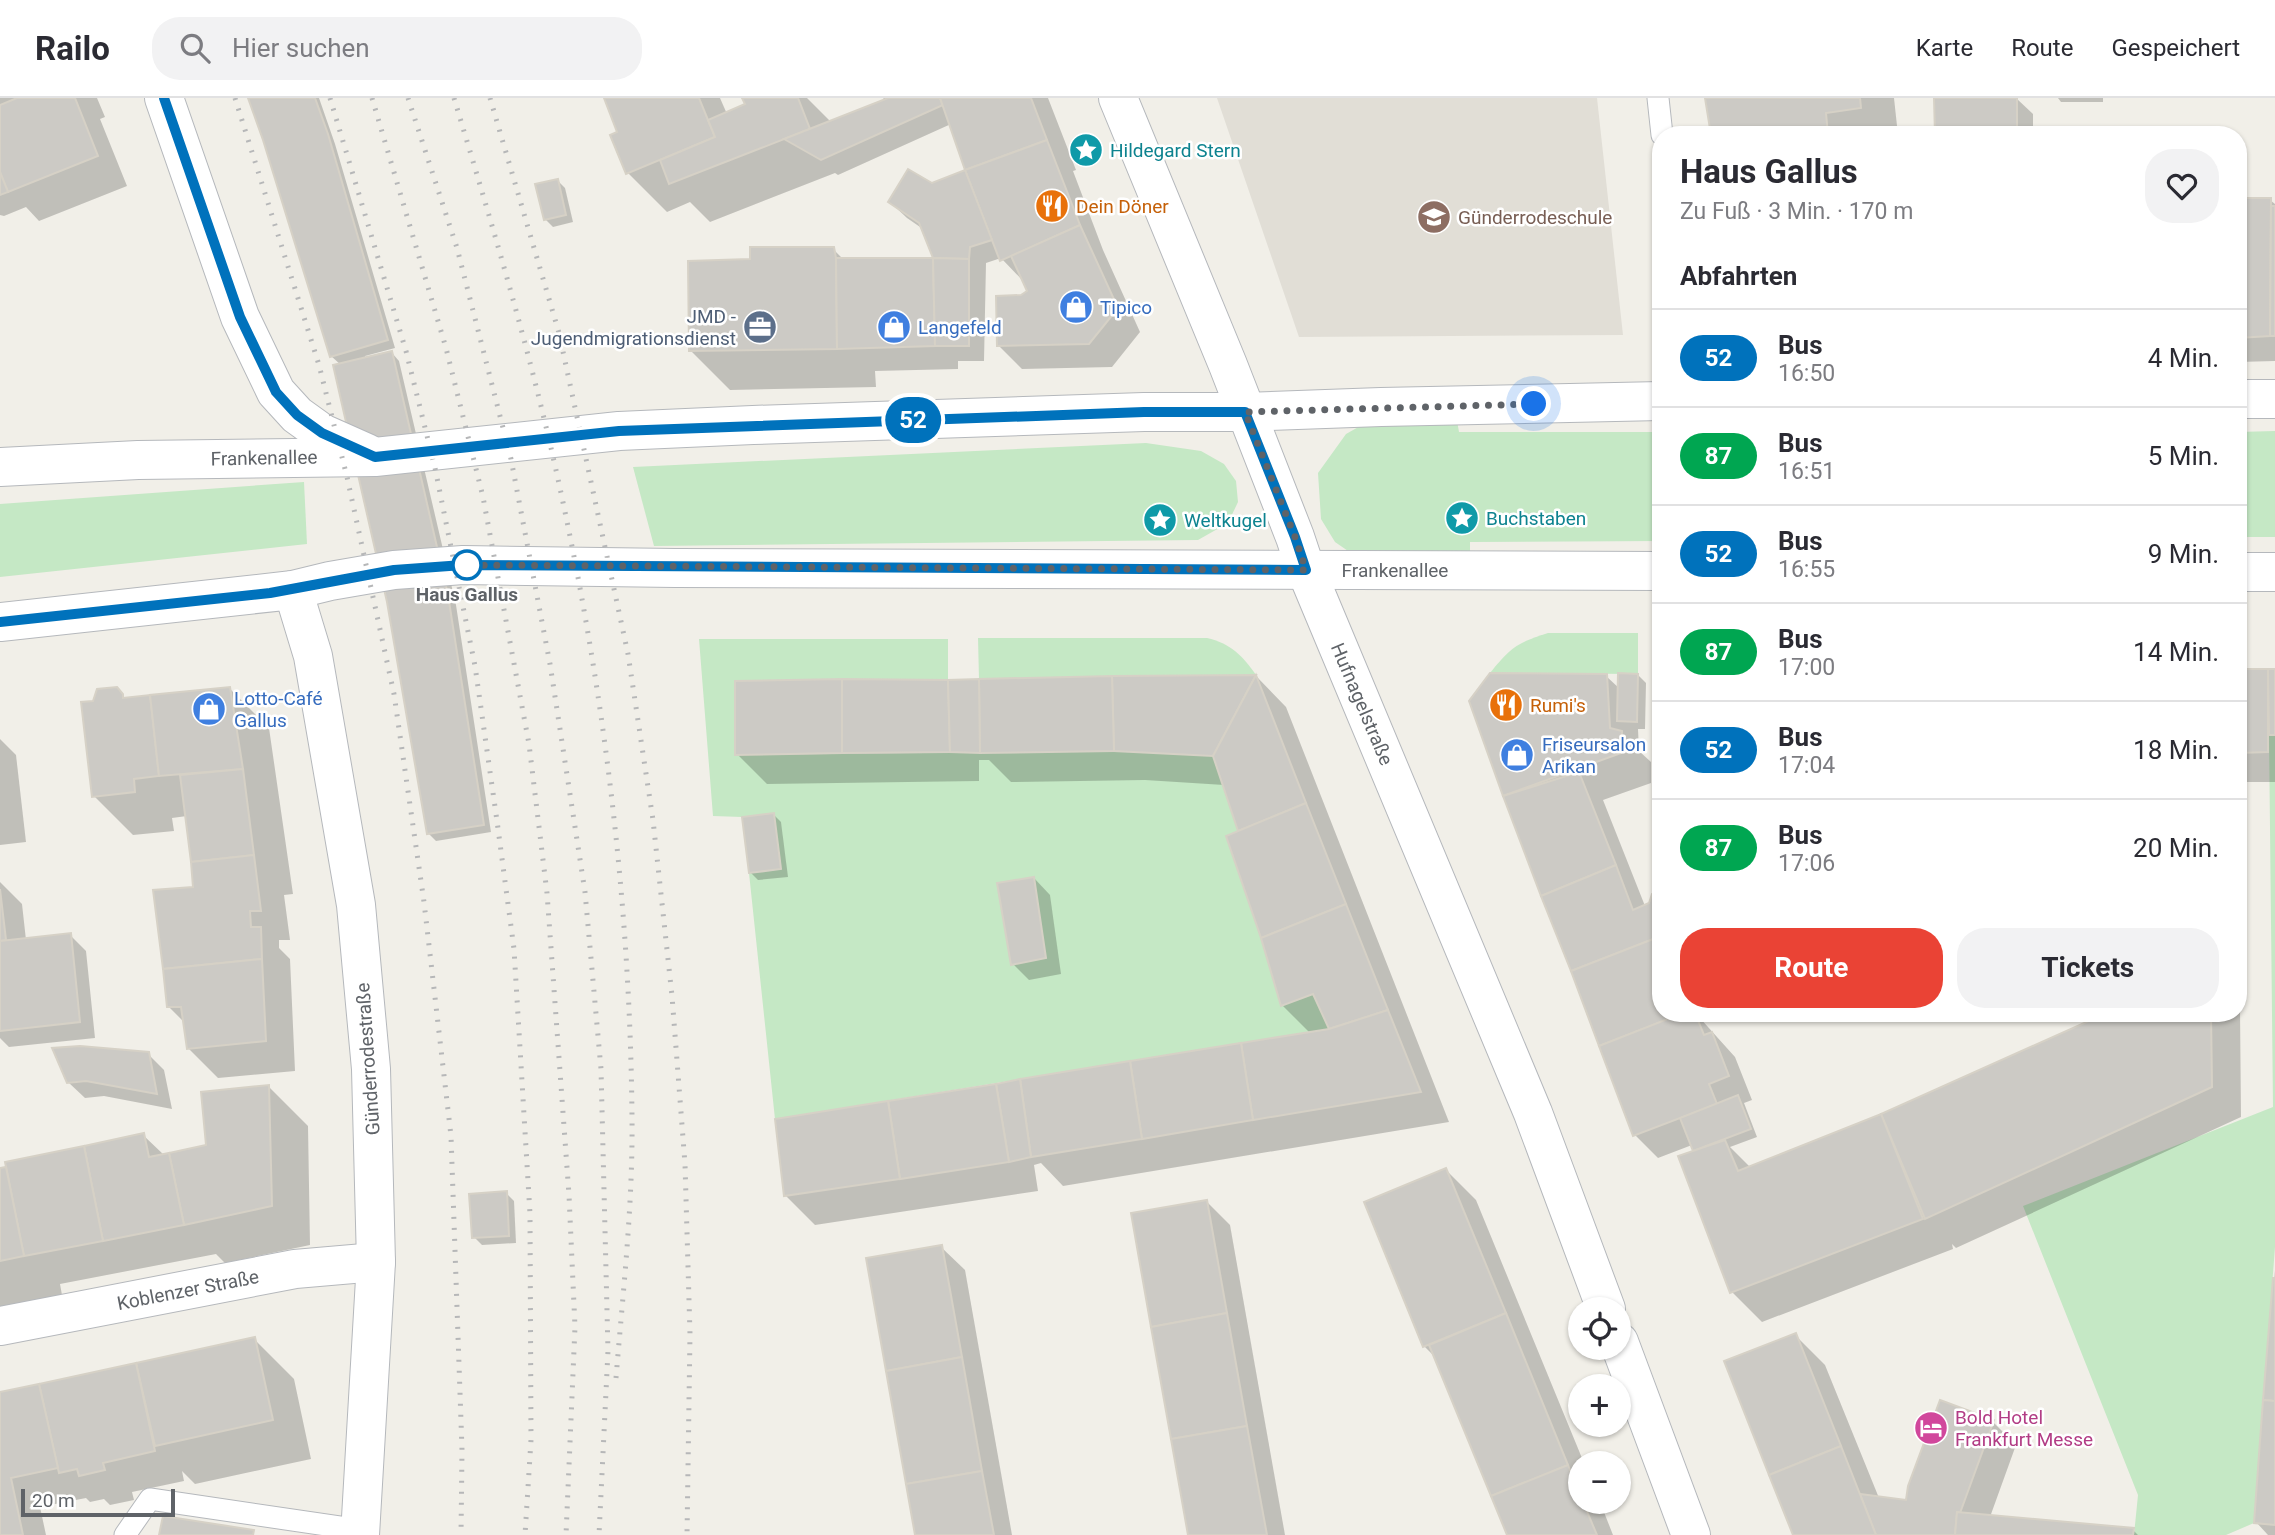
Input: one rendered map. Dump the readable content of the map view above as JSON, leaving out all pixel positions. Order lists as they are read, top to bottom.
{
  "streets": {
    "street": [
      "Frankenallee",
      "Hufnagelstraße",
      "Günderrodestraße",
      "Koblenzer Straße"
    ]
  },
  "crossings": [
    ["Frankenallee", "Hufnagelstraße"],
    ["Frankenallee", "Günderrodestraße"],
    ["Günderrodestraße", "Koblenzer Straße"]
  ],
  "places": {
    "place": ["Hildegard Stern", "Buchstaben", "Weltkugel"],
    "restaurant": ["Dein Döner", "Rumi's"],
    "school or university": ["Günderrodeschule"],
    "shop": [
      "Tipico",
      "Langefeld",
      "Lotto-Café Gallus",
      "Friseursalon Arikan"
    ],
    "office": ["JMD - Jugendmigrationsdienst"],
    "other": ["Haus Gallus"],
    "hotel": ["Bold Hotel Frankfurt Messe"]
  },
  "lines": ["bus line 52"],
  "scale_bar": "20 m",
  "page": {
    "header": "Railo",
    "search": "Hier suchen",
    "nav": ["Karte", "Route", "Gespeichert"],
    "on_map": "52",
    "heading": [
      ["Haus Gallus", "Zu Fuß · 3 Min. · 170 m"],
      "Abfahrten"
    ],
    "list": [
      {
        "mark": "52",
        "name": "Bus",
        "note": "16:50",
        "value": "4 Min."
      },
      {
        "mark": "87",
        "name": "Bus",
        "note": "16:51",
        "value": "5 Min."
      },
      {
        "mark": "52",
        "name": "Bus",
        "note": "16:55",
        "value": "9 Min."
      },
      {
        "mark": "87",
        "name": "Bus",
        "note": "17:00",
        "value": "14 Min."
      },
      {
        "mark": "52",
        "name": "Bus",
        "note": "17:04",
        "value": "18 Min."
      },
      {
        "mark": "87",
        "name": "Bus",
        "note": "17:06",
        "value": "20 Min."
      }
    ],
    "buttons": ["Route", "Tickets"],
    "map_buttons": ["+", "−"],
    "scale": "20 m"
  }
}
